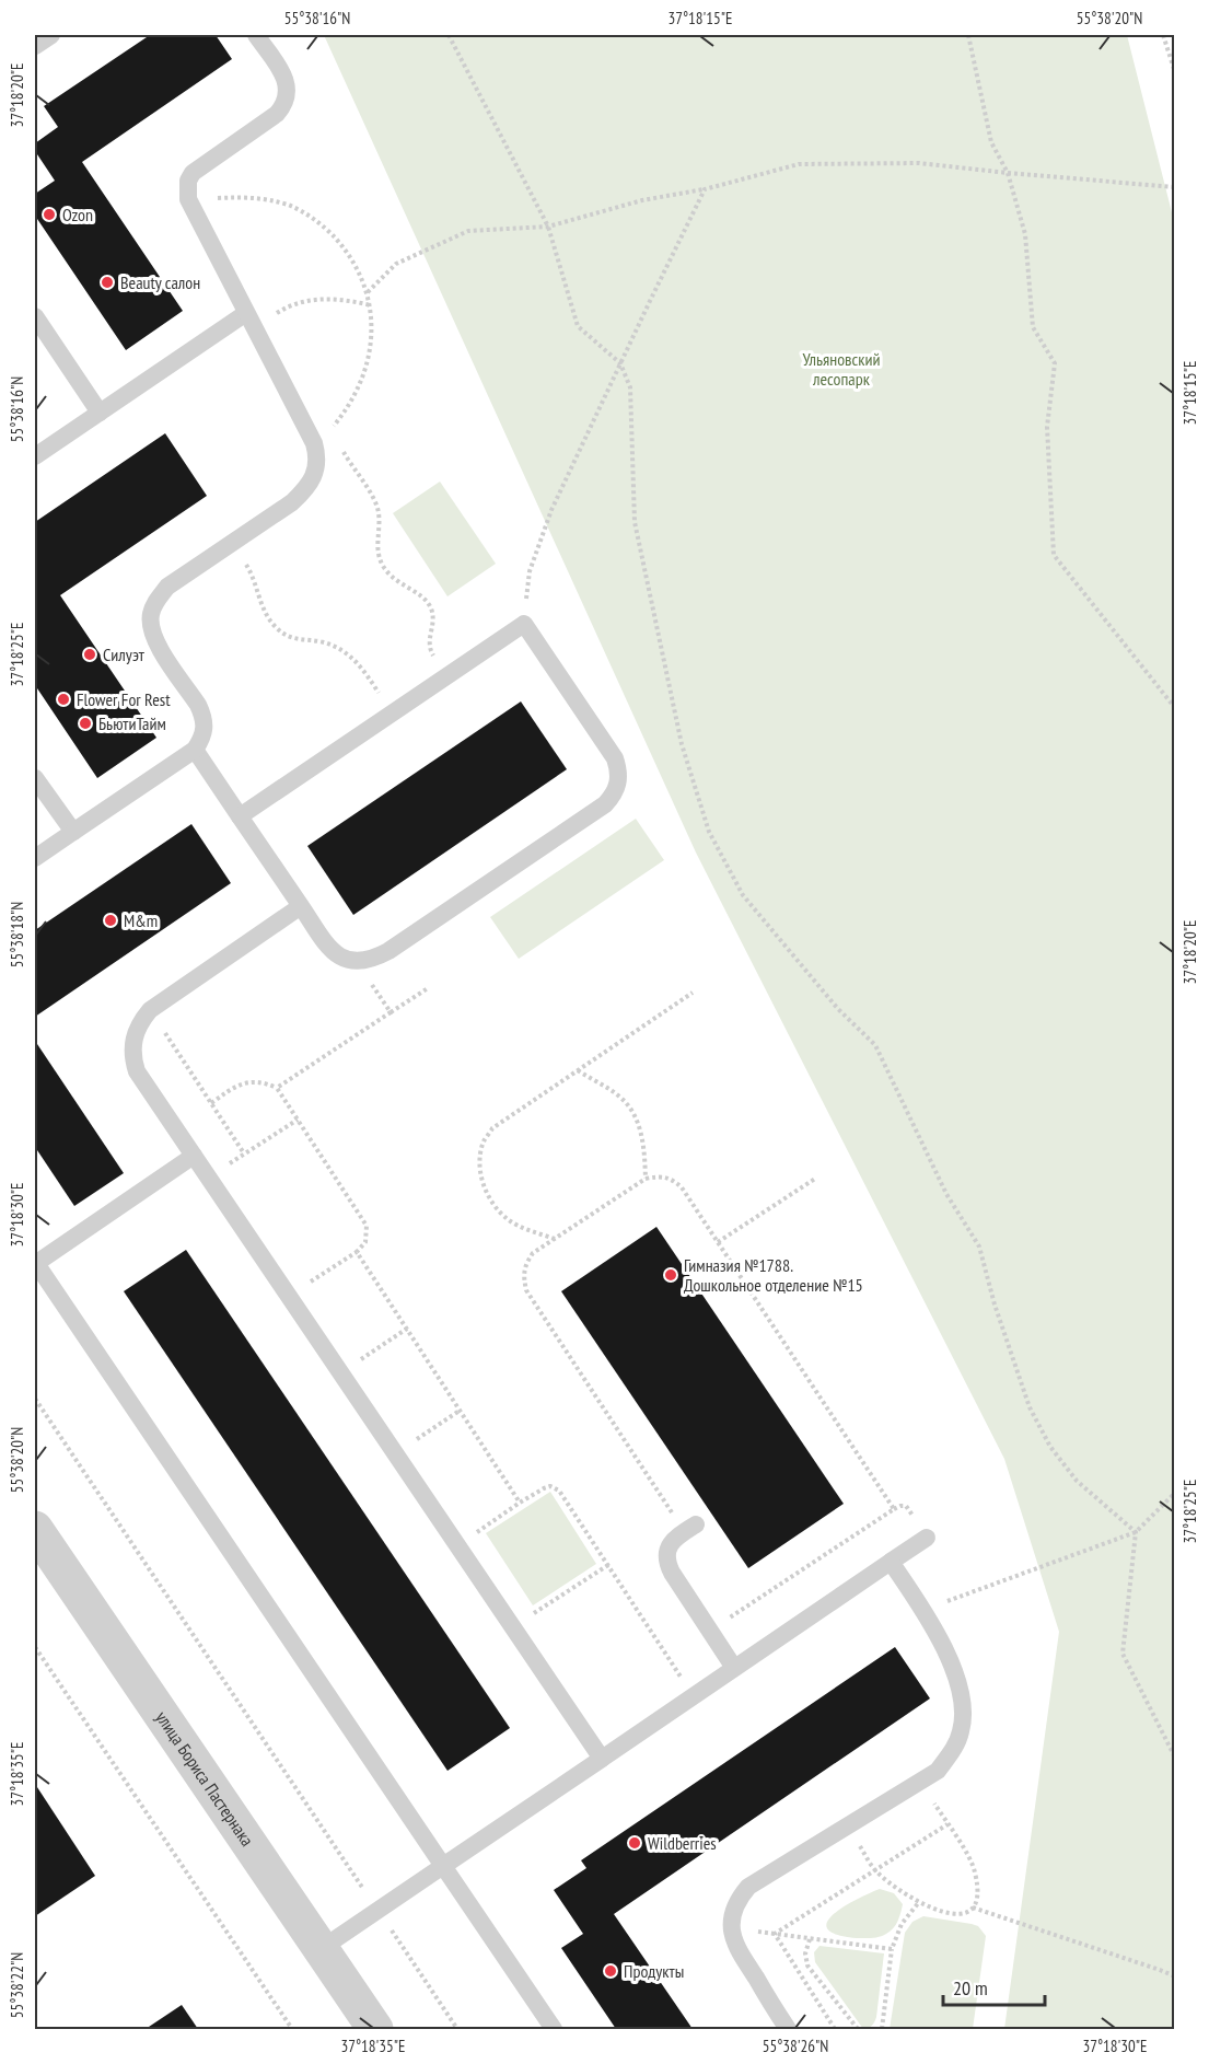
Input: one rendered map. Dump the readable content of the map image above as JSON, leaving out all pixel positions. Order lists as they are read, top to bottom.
{
  "streets": {
    "street": ["улица Бориса Пастернака"]
  },
  "parks": ["Ульяновский лесопарк"],
  "places": [
    "Ozon",
    "Beauty салон",
    "Силуэт",
    "Flower For Rest",
    "БьютиТайм",
    "M&m",
    "Гимназия №1788. Дошкольное отделение №15",
    "Wildberries",
    "Продукты"
  ],
  "scale_bar": "20 m",
  "coordinates": [
    "55°38'16\"N",
    "37°18'15\"E",
    "55°38'20\"N",
    "37°18'20\"E",
    "37°18'25\"E",
    "55°38'18\"N",
    "37°18'30\"E",
    "37°18'35\"E",
    "55°38'22\"N",
    "55°38'26\"N"
  ]
}
